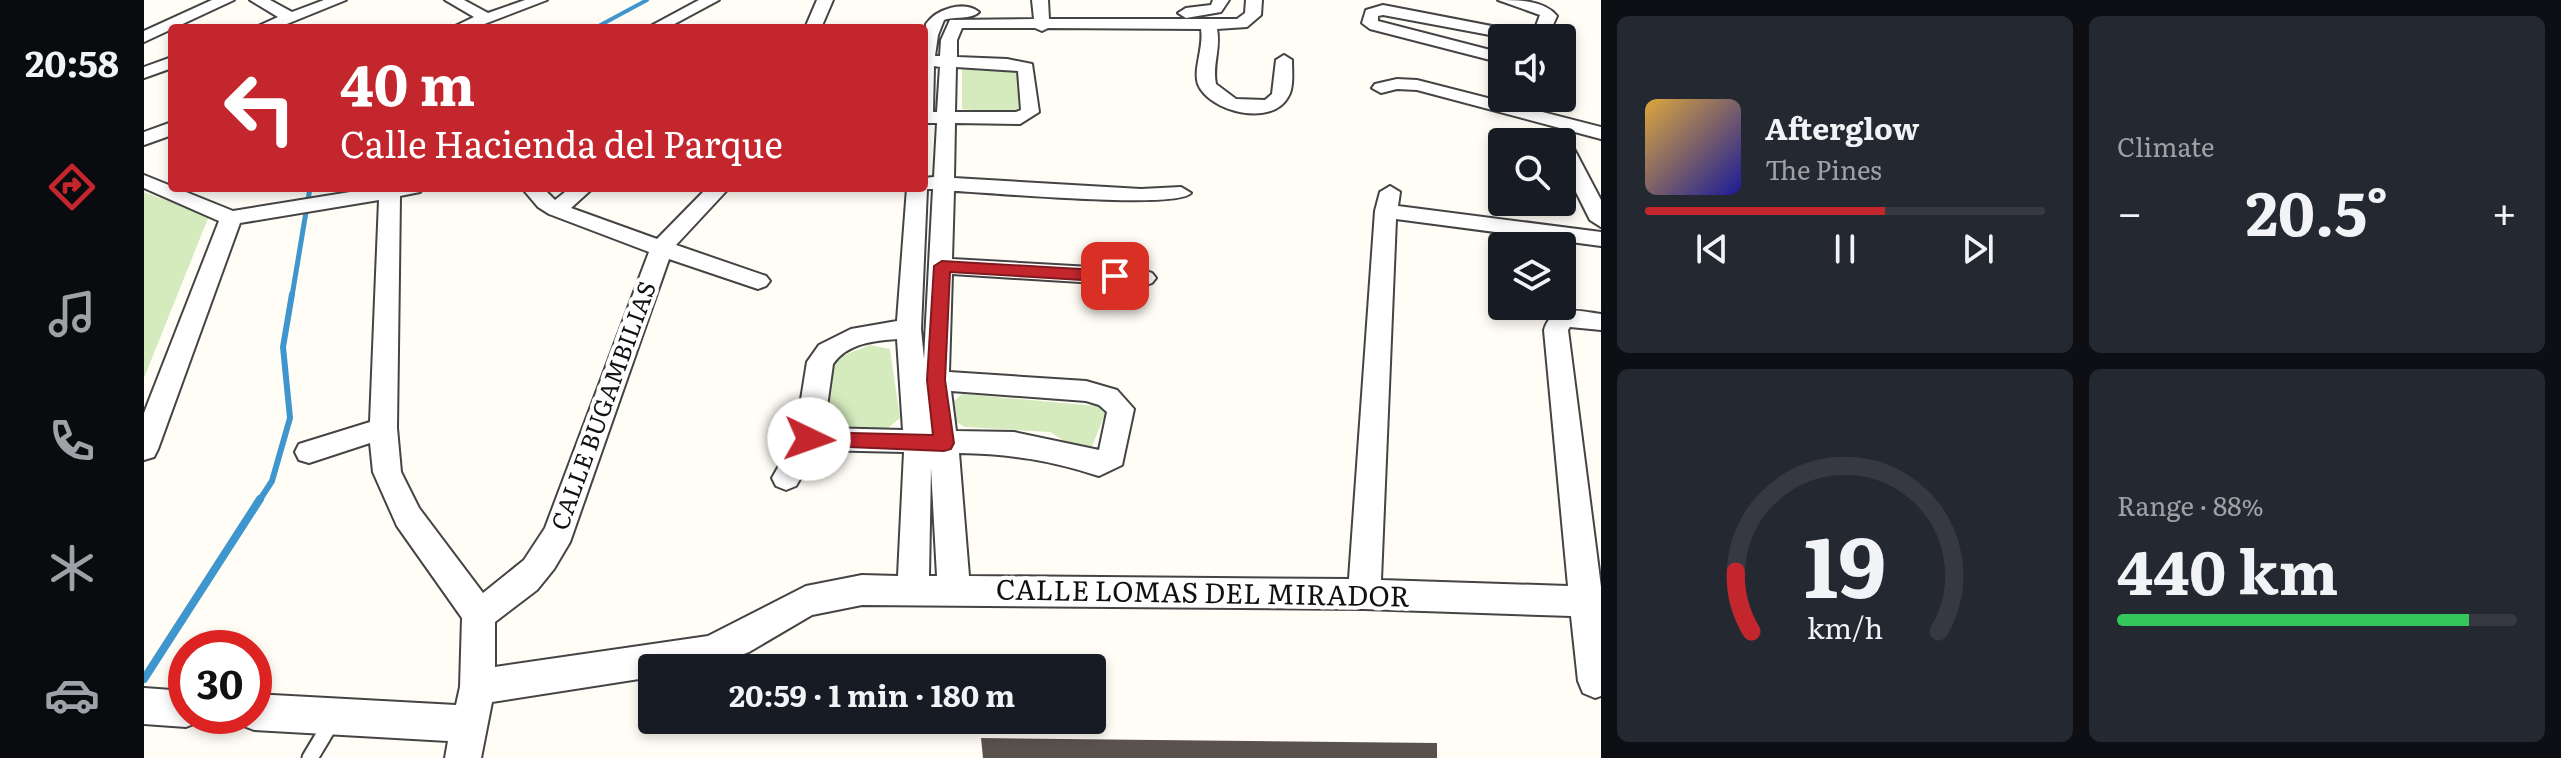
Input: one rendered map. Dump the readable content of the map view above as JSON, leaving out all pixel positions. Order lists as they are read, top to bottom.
{
  "streets": {
    "street": ["CALLE BUGAMBILIAS", "CALLE LOMAS DEL MIRADOR"]
  },
  "page": {
    "tabs": "20:58",
    "tile": [
      "Climate",
      ["Range · 88%", "440 km"]
    ],
    "turn": ["40 m", "Calle Hacienda del Parque"],
    "song": ["Afterglow", "The Pines"],
    "heat": ["−", "20.5°", "+"],
    "limit": "30",
    "trip": "20:59 · 1 min · 180 m",
    "gauge": ["19", "km/h"]
  }
}
